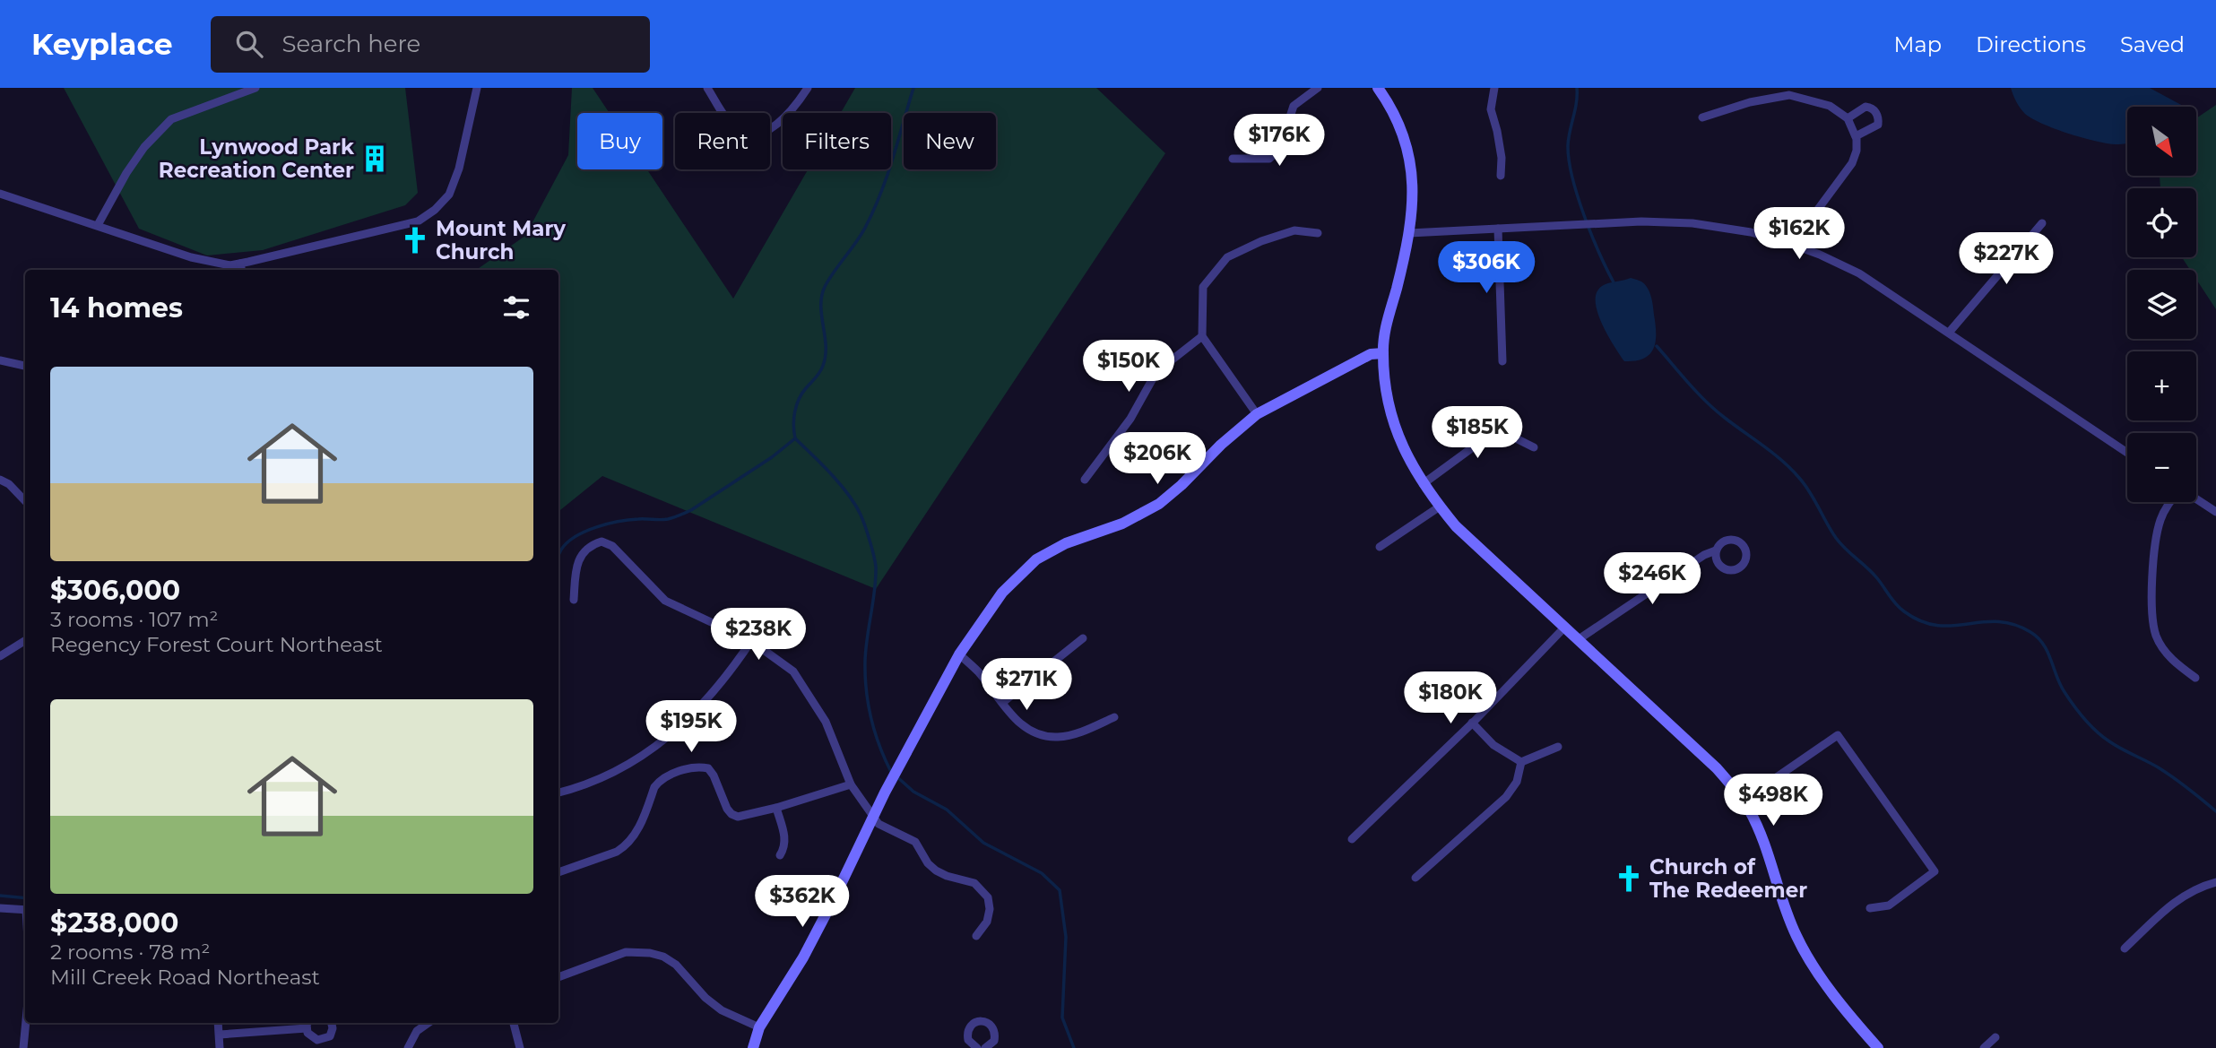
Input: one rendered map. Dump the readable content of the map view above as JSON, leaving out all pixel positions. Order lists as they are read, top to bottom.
{
  "places": {
    "building": ["Lynwood Park Recreation Center"],
    "church": ["Mount Mary Church", "Church of The Redeemer"]
  },
  "north": "bottom right",
  "page": {
    "header": "Keyplace",
    "search": "Search here",
    "nav": ["Map", "Directions", "Saved"],
    "map_buttons": ["+", "−"],
    "chip": [
      "Buy",
      "Rent",
      "Filters",
      "New"
    ],
    "price": [
      "$176K",
      "$162K",
      "$227K",
      "$306K",
      "$150K",
      "$185K",
      "$206K",
      "$246K",
      "$238K",
      "$271K",
      "$180K",
      "$195K",
      "$498K",
      "$362K"
    ],
    "heading": "14 homes",
    "list": [
      {
        "name": "$306,000",
        "note": "3 rooms · 107 m² · Regency Forest Court Northeast"
      },
      {
        "name": "$238,000",
        "note": "2 rooms · 78 m² · Mill Creek Road Northeast"
      }
    ]
  }
}
